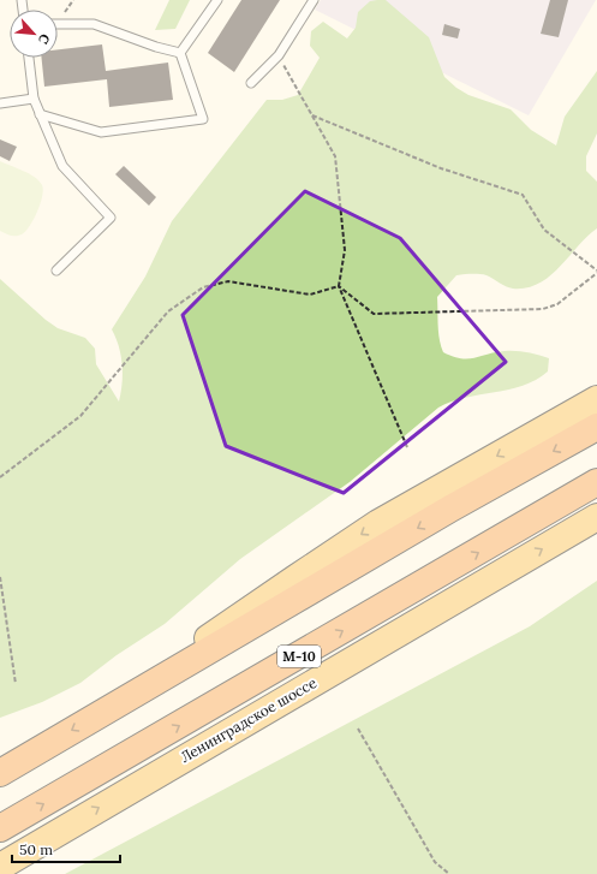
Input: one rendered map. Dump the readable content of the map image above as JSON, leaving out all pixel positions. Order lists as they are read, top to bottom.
{
  "streets": {
    "highway": ["М-10", "Ленинградское шоссе"]
  },
  "scale_bar": "50 m",
  "north": "bottom right"
}
